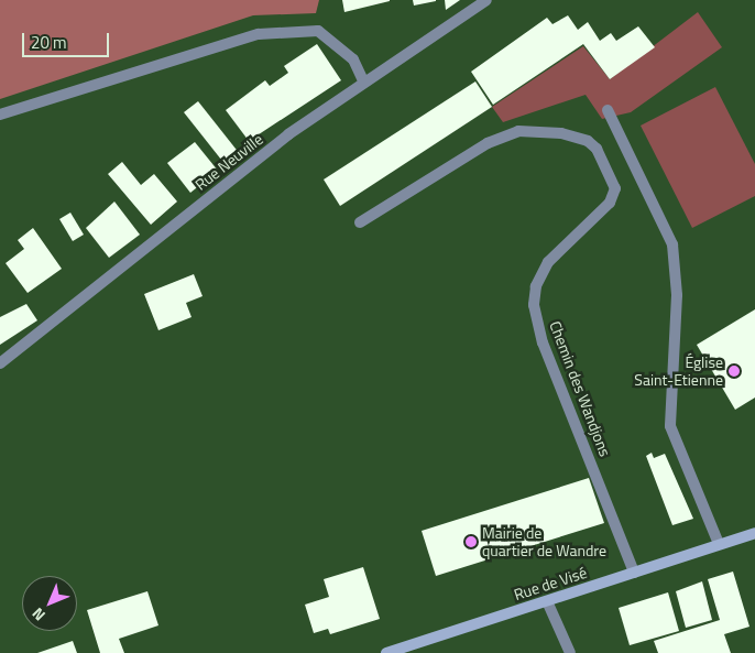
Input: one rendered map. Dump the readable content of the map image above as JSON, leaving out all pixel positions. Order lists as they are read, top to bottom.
{
  "streets": {
    "street": ["Rue Neuville", "Chemin des Wandjons", "Rue de Visé"]
  },
  "crossings": [
    ["Chemin des Wandjons", "Rue de Visé"]
  ],
  "places": ["Église Saint-Etienne", "Mairie de quartier de Wandre"],
  "scale_bar": "20 m",
  "north": "bottom left"
}
